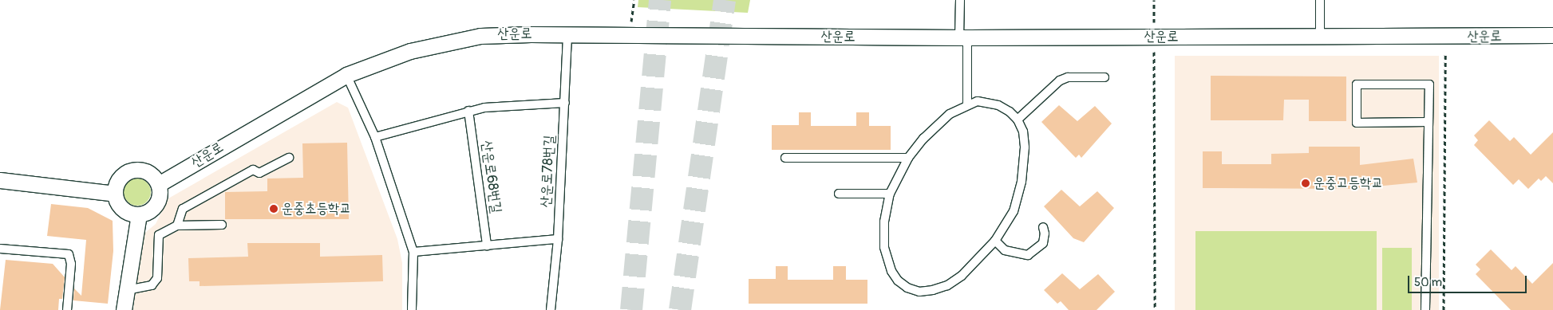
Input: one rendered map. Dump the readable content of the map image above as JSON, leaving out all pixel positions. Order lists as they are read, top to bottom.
{
  "streets": {
    "street": ["산운로"],
    "lane": ["산운로78번길", "산운로68번길"]
  },
  "crossings": [
    ["산운로", "산운로78번길"]
  ],
  "places": ["운중고등학교", "운중초등학교"],
  "scale_bar": "50 m"
}
